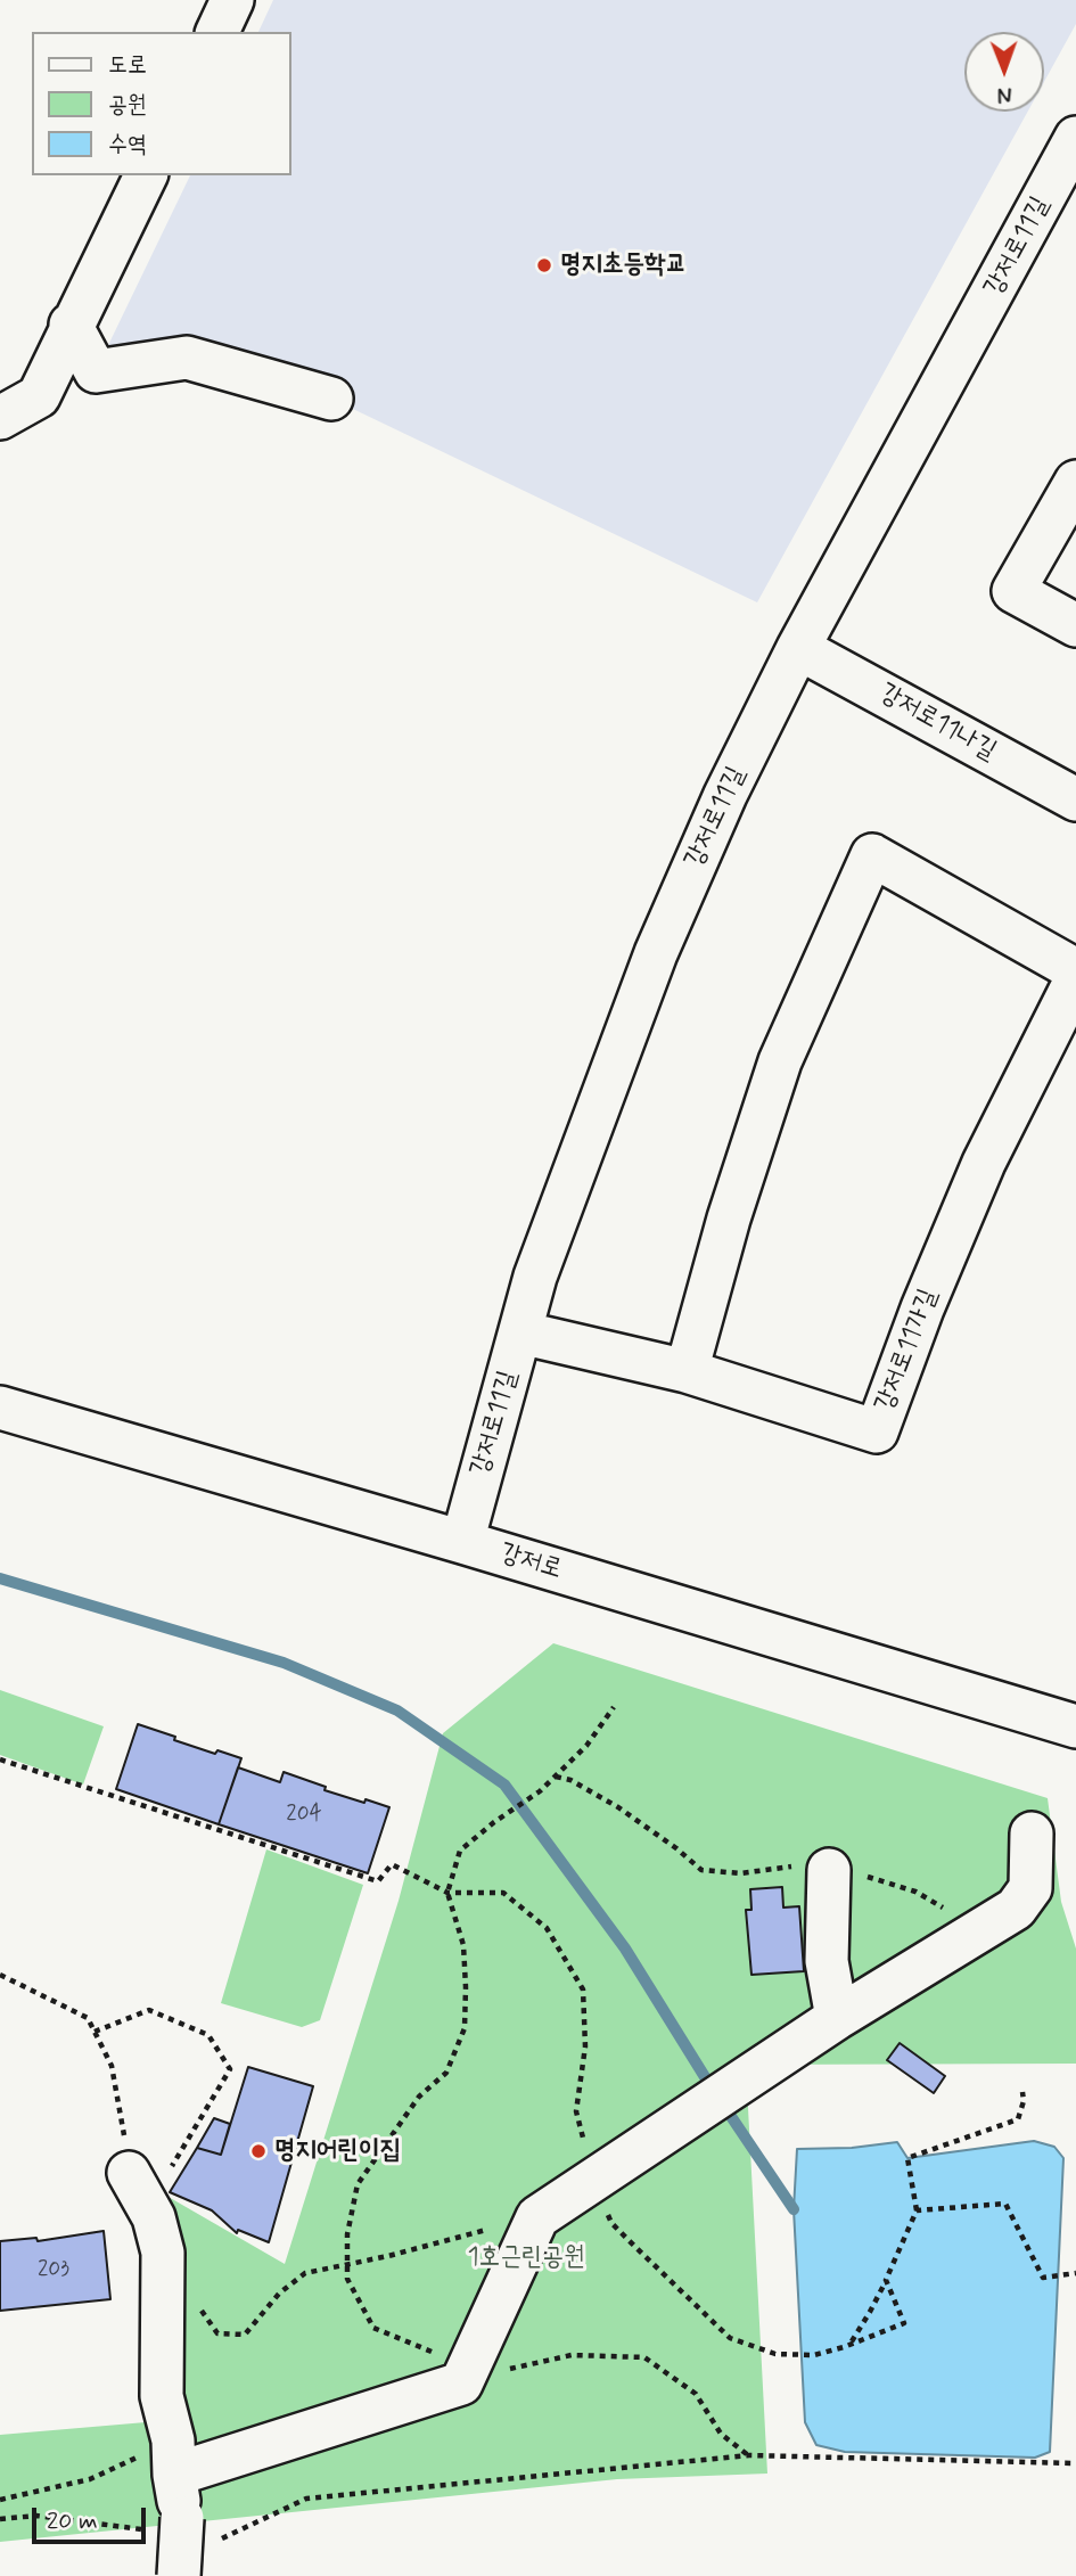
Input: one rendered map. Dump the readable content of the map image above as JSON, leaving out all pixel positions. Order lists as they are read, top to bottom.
{
  "streets": {
    "street": [
      "강저로11길",
      "강저로11나길",
      "강저로11가길",
      "강저로"
    ]
  },
  "crossings": [
    ["강저로11길", "강저로11나길"],
    ["강저로11길", "강저로11가길"],
    ["강저로11길", "강저로"]
  ],
  "parks": ["1호근린공원"],
  "places": ["명지초등학교", "명지어린이집"],
  "house_numbers": ["204", "203"],
  "legend": ["도로", "공원", "수역"],
  "scale_bar": "20 m",
  "north": "bottom"
}
